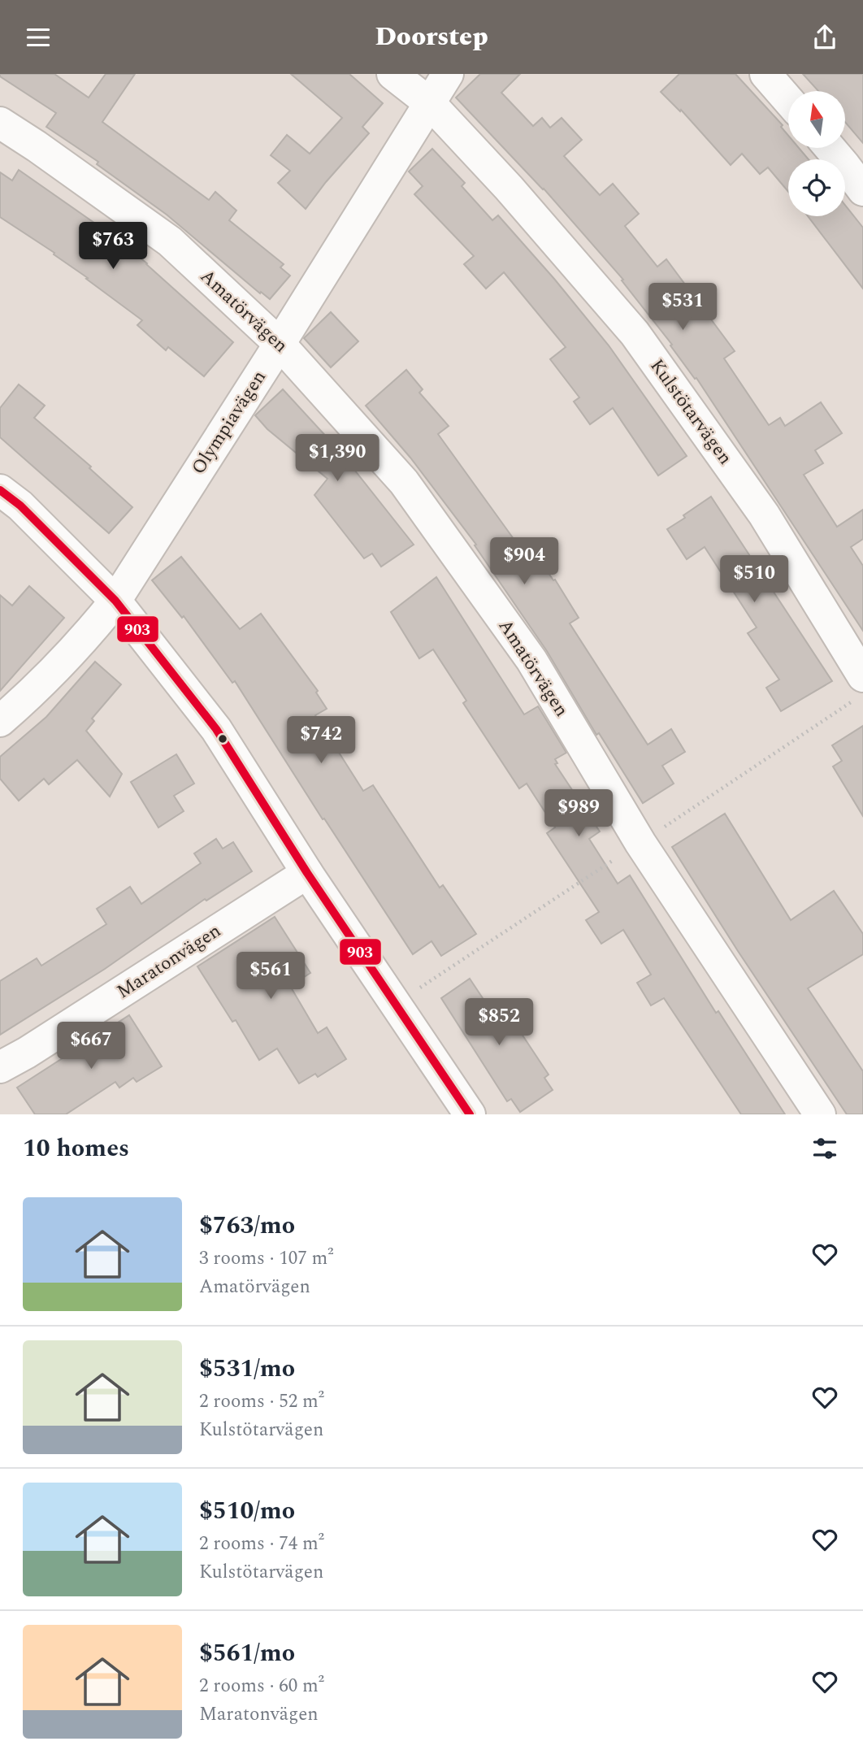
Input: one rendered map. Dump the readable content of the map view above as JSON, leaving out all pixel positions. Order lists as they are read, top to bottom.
{
  "streets": {
    "street": [
      "Amatörvägen",
      "Kulstötarvägen",
      "Olympiavägen",
      "Maratonvägen"
    ]
  },
  "crossings": [
    ["Amatörvägen", "Olympiavägen"],
    ["Kulstötarvägen", "Olympiavägen"]
  ],
  "lines": ["transit line 903"],
  "north": "top",
  "page": {
    "header": "Doorstep",
    "price": [
      "$763",
      "$531",
      "$1,390",
      "$904",
      "$510",
      "$742",
      "$989",
      "$561",
      "$852",
      "$667"
    ],
    "heading": "10 homes",
    "list": [
      {
        "name": "$763/mo",
        "note": "3 rooms · 107 m² · Amatörvägen"
      },
      {
        "name": "$531/mo",
        "note": "2 rooms · 52 m² · Kulstötarvägen"
      },
      {
        "name": "$510/mo",
        "note": "2 rooms · 74 m² · Kulstötarvägen"
      },
      {
        "name": "$561/mo",
        "note": "2 rooms · 60 m² · Maratonvägen"
      }
    ]
  }
}
